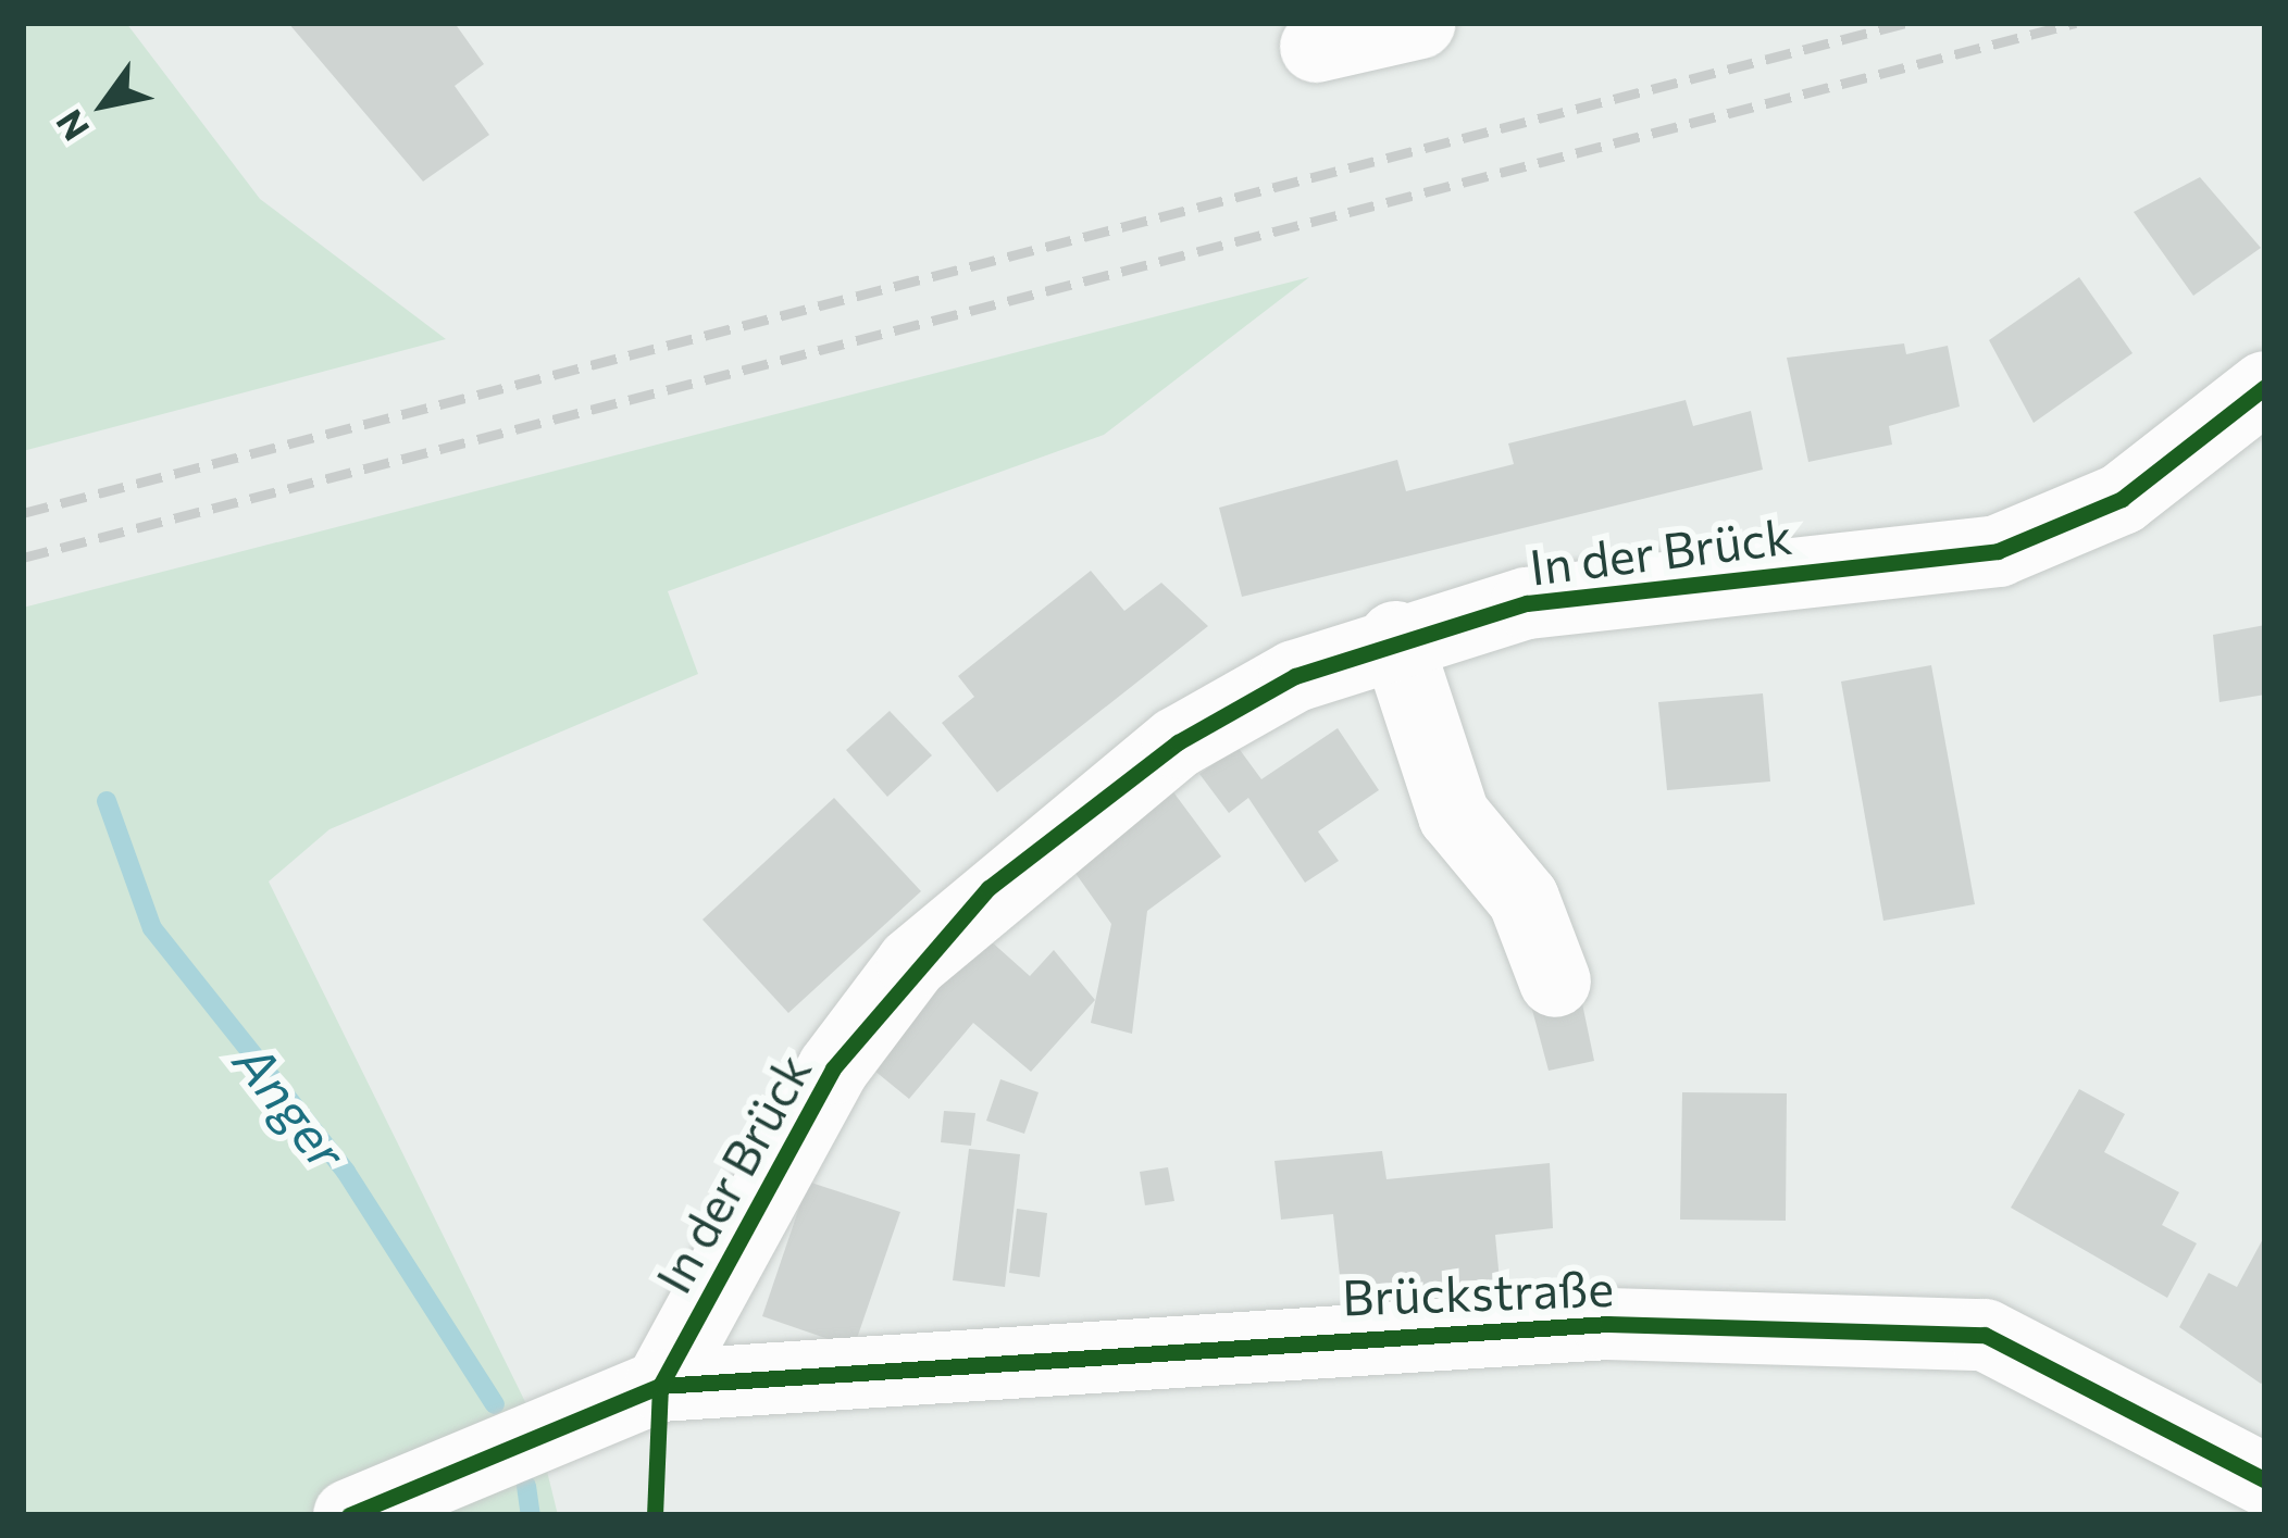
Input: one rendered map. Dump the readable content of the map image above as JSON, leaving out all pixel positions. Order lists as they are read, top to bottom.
{
  "streets": {
    "street": ["In der Brück", "Brückstraße"]
  },
  "crossings": [
    ["In der Brück", "Brückstraße"]
  ],
  "water": ["Anger"],
  "north": "bottom left"
}
